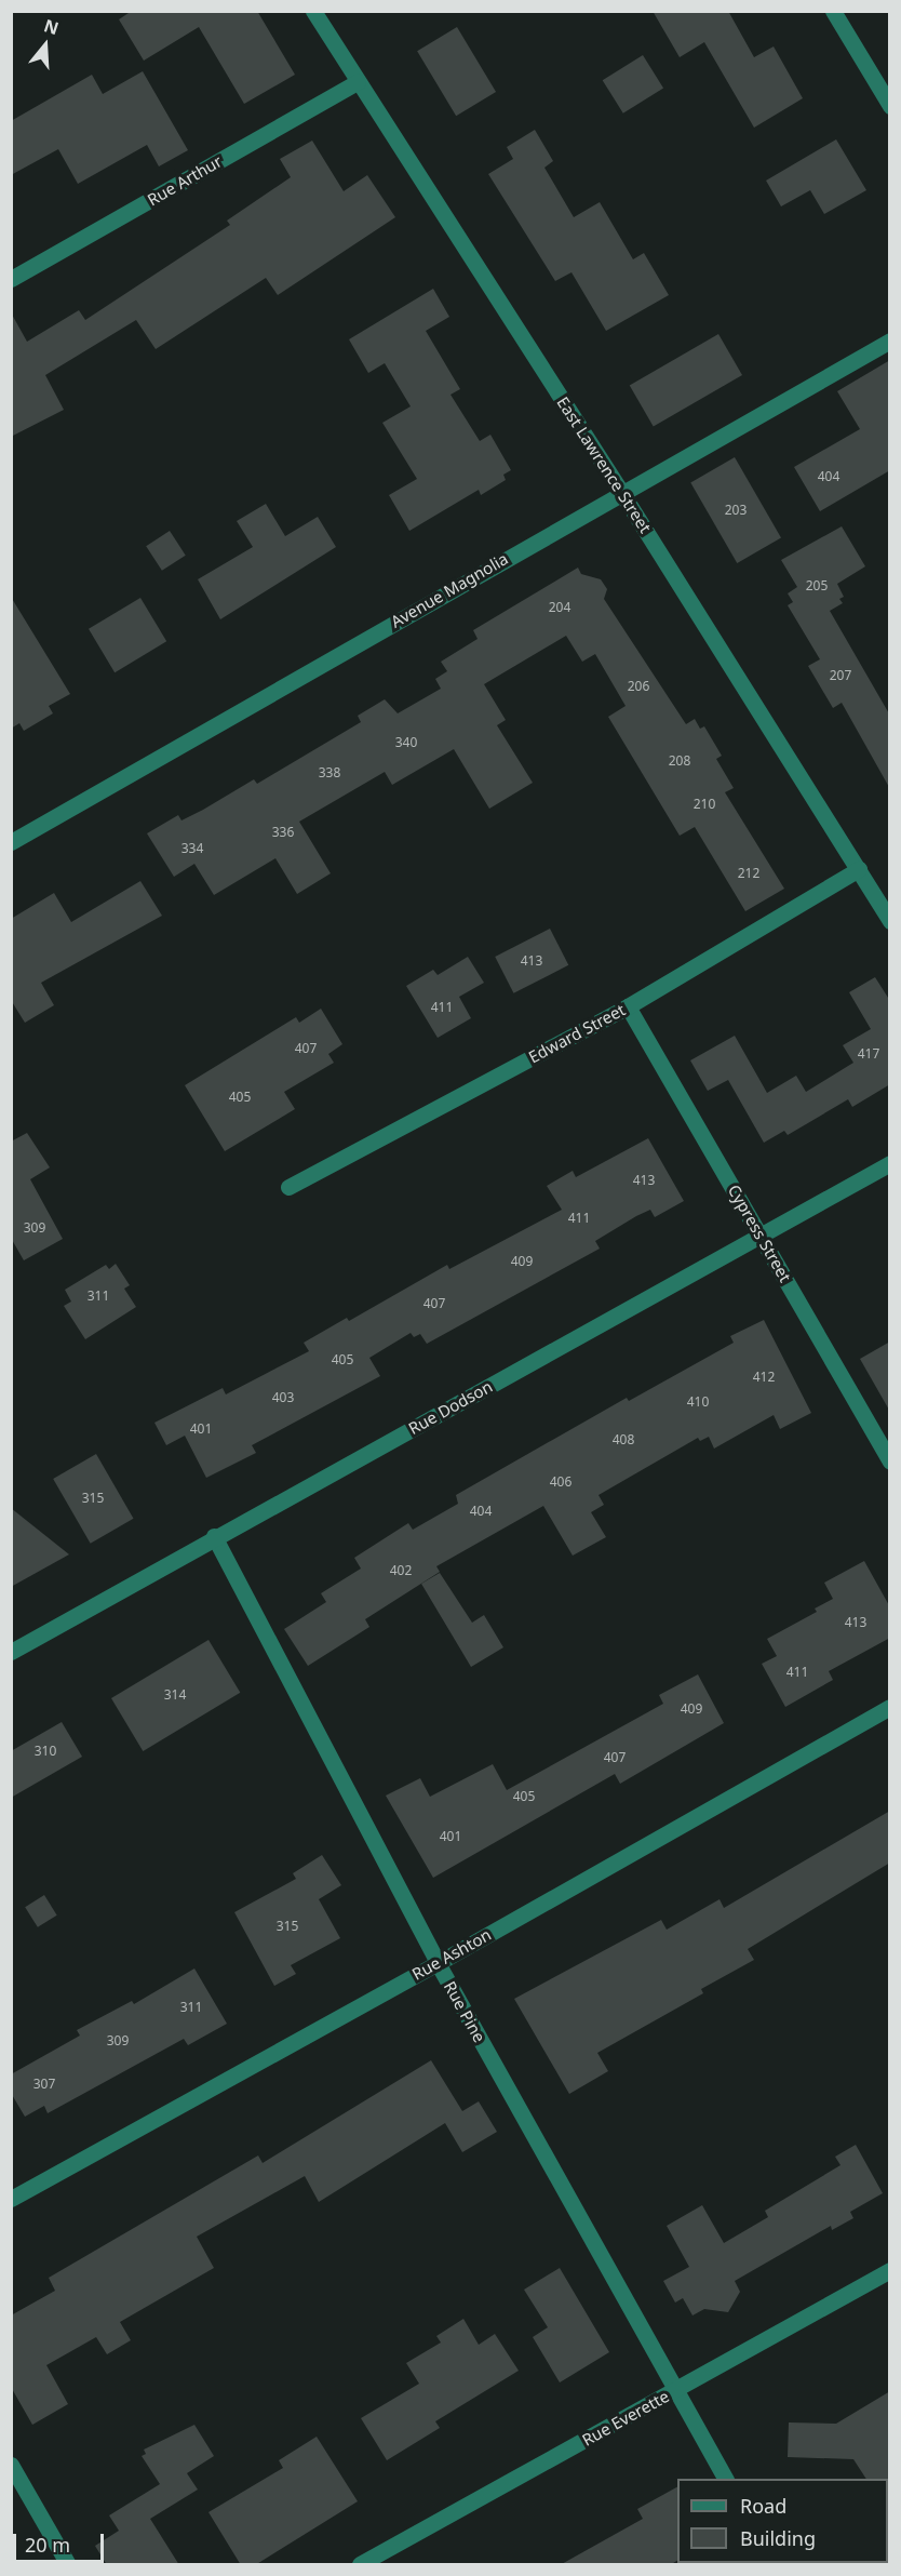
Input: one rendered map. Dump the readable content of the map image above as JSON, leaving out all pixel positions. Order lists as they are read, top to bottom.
{
  "streets": {
    "street": [
      "Rue Arthur",
      "East Lawrence Street",
      "Avenue Magnolia",
      "Edward Street",
      "Cypress Street",
      "Rue Dodson",
      "Rue Ashton",
      "Rue Pine",
      "Rue Everette"
    ]
  },
  "crossings": [
    ["Rue Arthur", "East Lawrence Street"],
    ["East Lawrence Street", "Avenue Magnolia"],
    ["East Lawrence Street", "Edward Street"],
    ["Edward Street", "Cypress Street"],
    ["Cypress Street", "Rue Dodson"],
    ["Rue Dodson", "Rue Pine"],
    ["Rue Ashton", "Rue Pine"],
    ["Rue Pine", "Rue Everette"]
  ],
  "house_numbers": [
    "404",
    "203",
    "205",
    "204",
    "207",
    "206",
    "340",
    "208",
    "338",
    "210",
    "336",
    "334",
    "212",
    "413",
    "411",
    "407",
    "417",
    "405",
    "413",
    "411",
    "309",
    "409",
    "311",
    "407",
    "405",
    "412",
    "403",
    "410",
    "401",
    "408",
    "406",
    "315",
    "404",
    "402",
    "413",
    "411",
    "314",
    "409",
    "310",
    "407",
    "405",
    "401",
    "315",
    "311",
    "309",
    "307"
  ],
  "legend": ["Road", "Building"],
  "scale_bar": "20 m",
  "north": "top"
}
